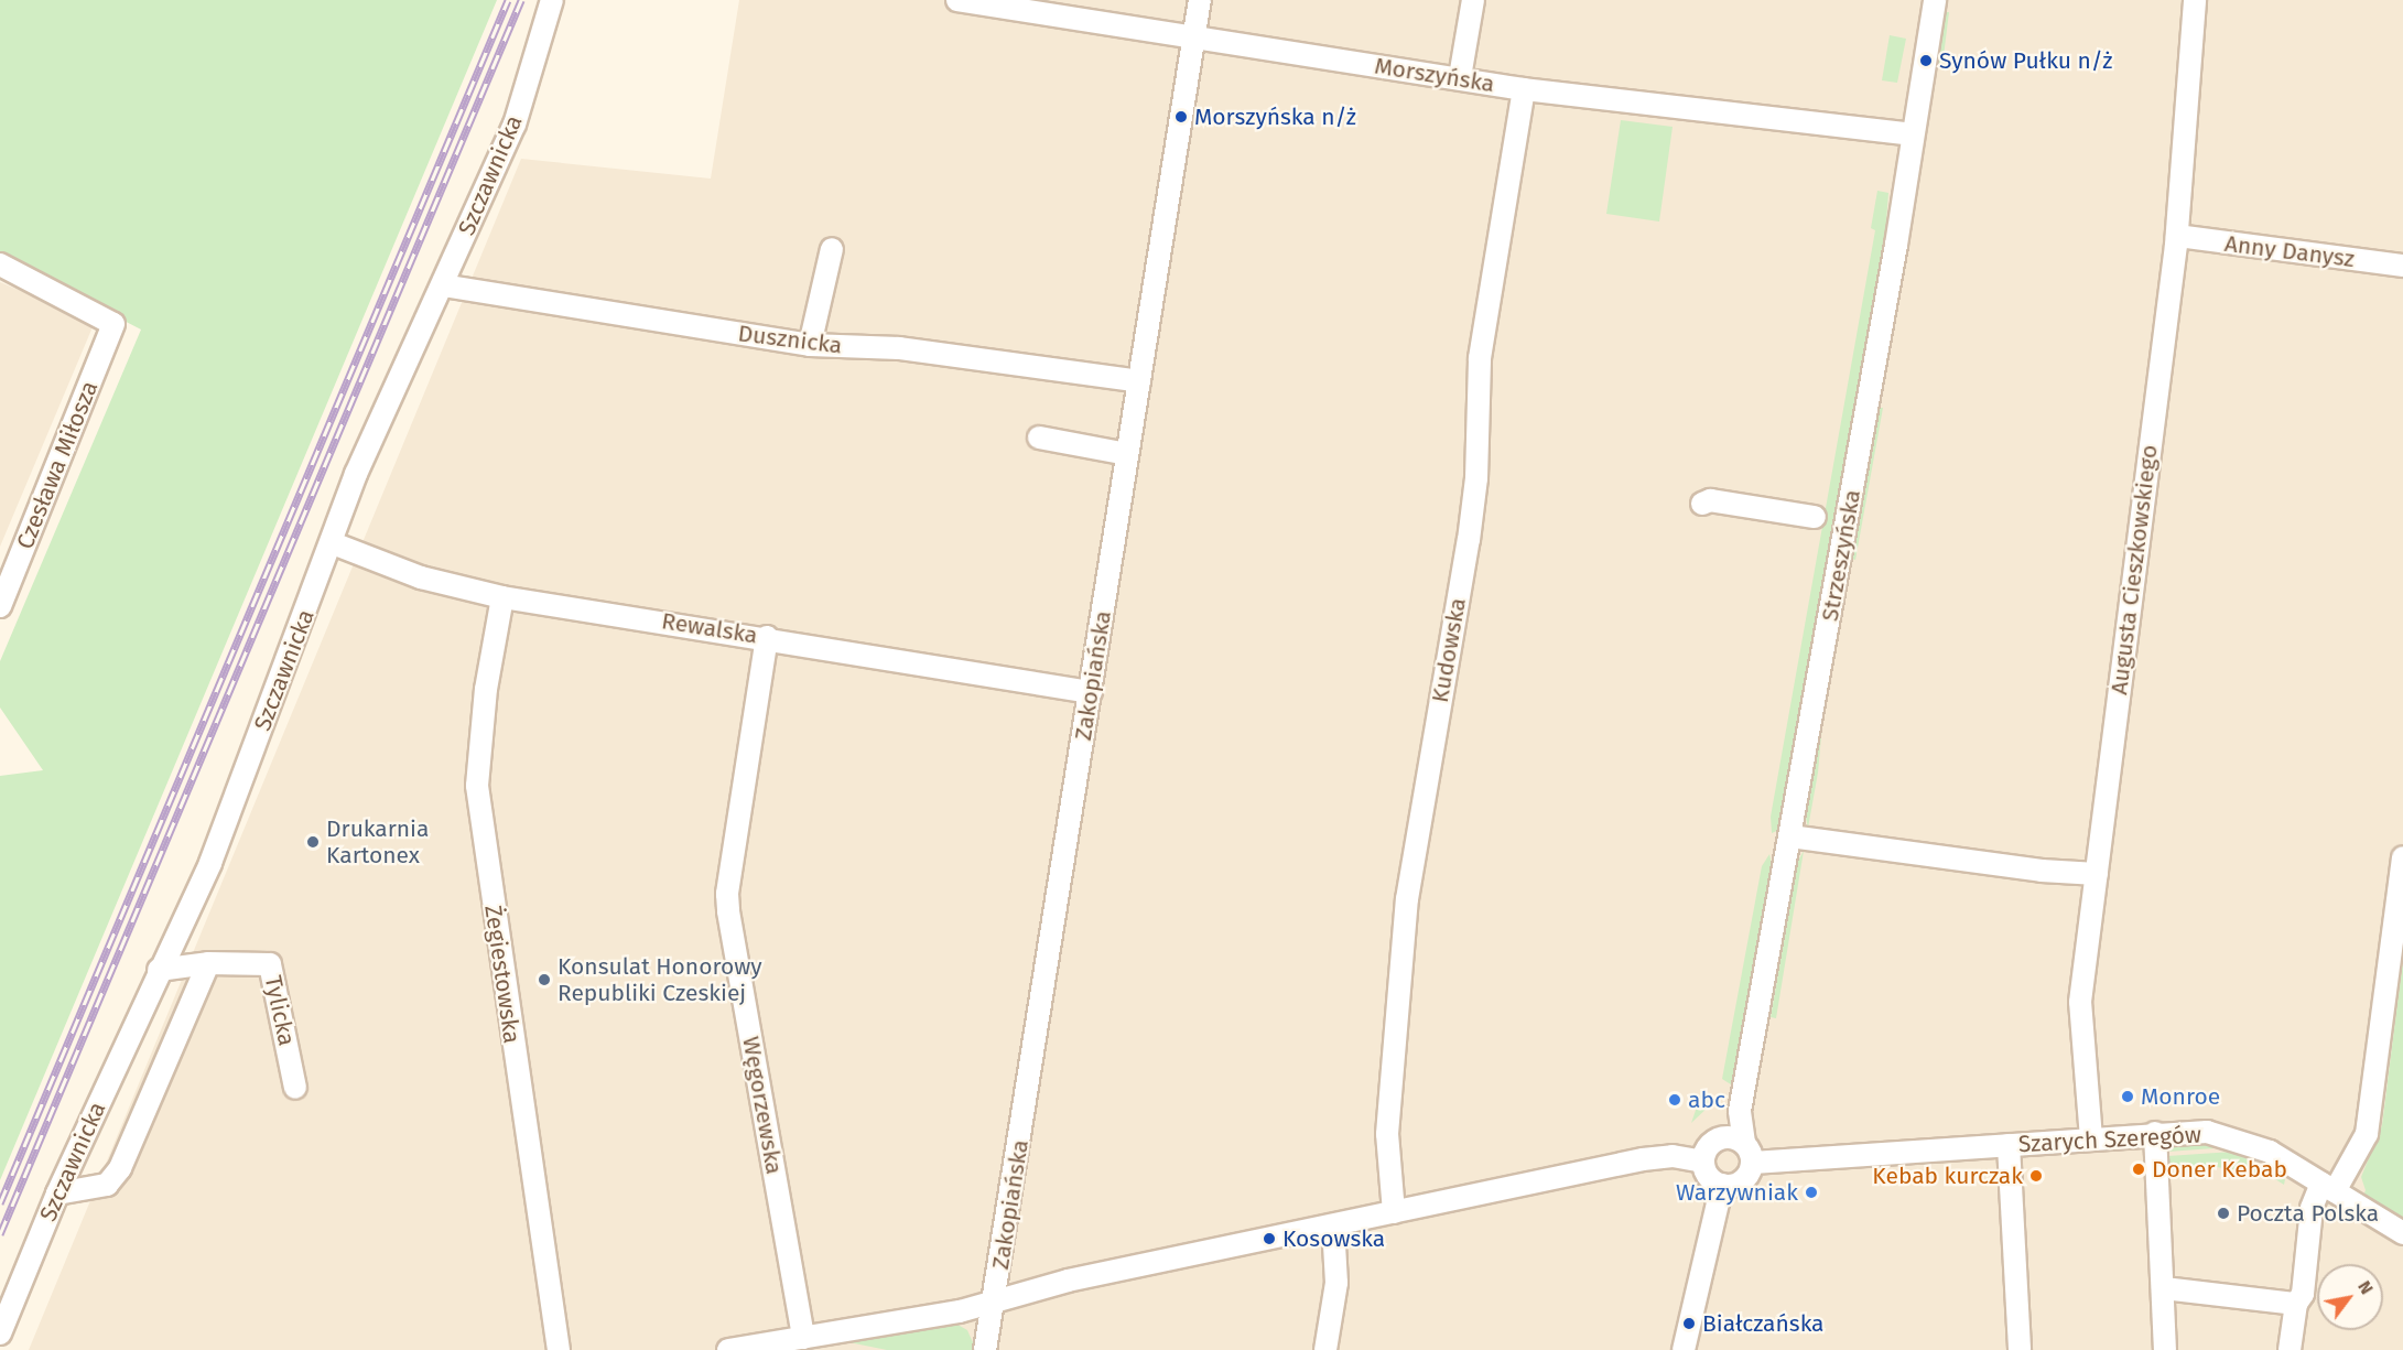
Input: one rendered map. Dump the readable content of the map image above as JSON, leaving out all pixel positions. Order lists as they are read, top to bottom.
{
  "streets": {
    "street": [
      "Morszyńska",
      "Szczawnicka",
      "Anny Danysz",
      "Dusznicka",
      "Czesława Miłosza",
      "Strzeszyńska",
      "Augusta Cieszkowskiego",
      "Rewalska",
      "Kudowska",
      "Zakopiańska",
      "Żegiestowska",
      "Tylicka",
      "Węgorzewska",
      "Szarych Szeregów"
    ]
  },
  "crossings": [
    ["Morszyńska", "Strzeszyńska"],
    ["Morszyńska", "Kudowska"],
    ["Morszyńska", "Zakopiańska"],
    ["Szczawnicka", "Dusznicka"],
    ["Szczawnicka", "Rewalska"],
    ["Szczawnicka", "Tylicka"],
    ["Anny Danysz", "Augusta Cieszkowskiego"],
    ["Dusznicka", "Zakopiańska"],
    ["Strzeszyńska", "Szarych Szeregów"],
    ["Augusta Cieszkowskiego", "Szarych Szeregów"],
    ["Rewalska", "Zakopiańska"],
    ["Rewalska", "Żegiestowska"],
    ["Rewalska", "Węgorzewska"]
  ],
  "places": [
    "Synów Pułku n/ż",
    "Morszyńska n/ż",
    "Drukarnia Kartonex",
    "Konsulat Honorowy Republiki Czeskiej",
    "Monroe",
    "abc",
    "Doner Kebab",
    "Kebab kurczak",
    "Warzywniak",
    "Poczta Polska",
    "Kosowska",
    "Białczańska"
  ],
  "north": "top right"
}
